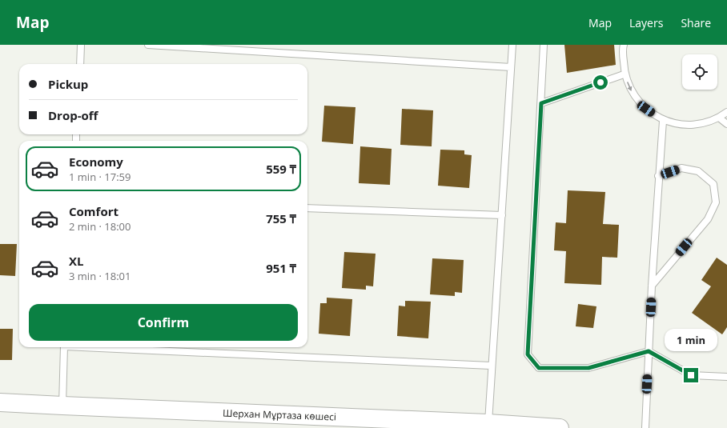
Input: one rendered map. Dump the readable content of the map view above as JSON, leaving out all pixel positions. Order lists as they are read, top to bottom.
{
  "streets": {
    "main road": ["Шерхан Мұртаза көшесі"]
  },
  "page": {
    "header": "Map",
    "nav": ["Map", "Layers", "Share"],
    "banner": ["Pickup", "Drop-off"],
    "list": [
      {
        "name": "Economy",
        "note": "1 min · 17:59",
        "value": "559 ₸"
      },
      {
        "name": "Comfort",
        "note": "2 min · 18:00",
        "value": "755 ₸"
      },
      {
        "name": "XL",
        "note": "3 min · 18:01",
        "value": "951 ₸"
      }
    ],
    "buttons": "Confirm",
    "bubble": "1 min"
  }
}
